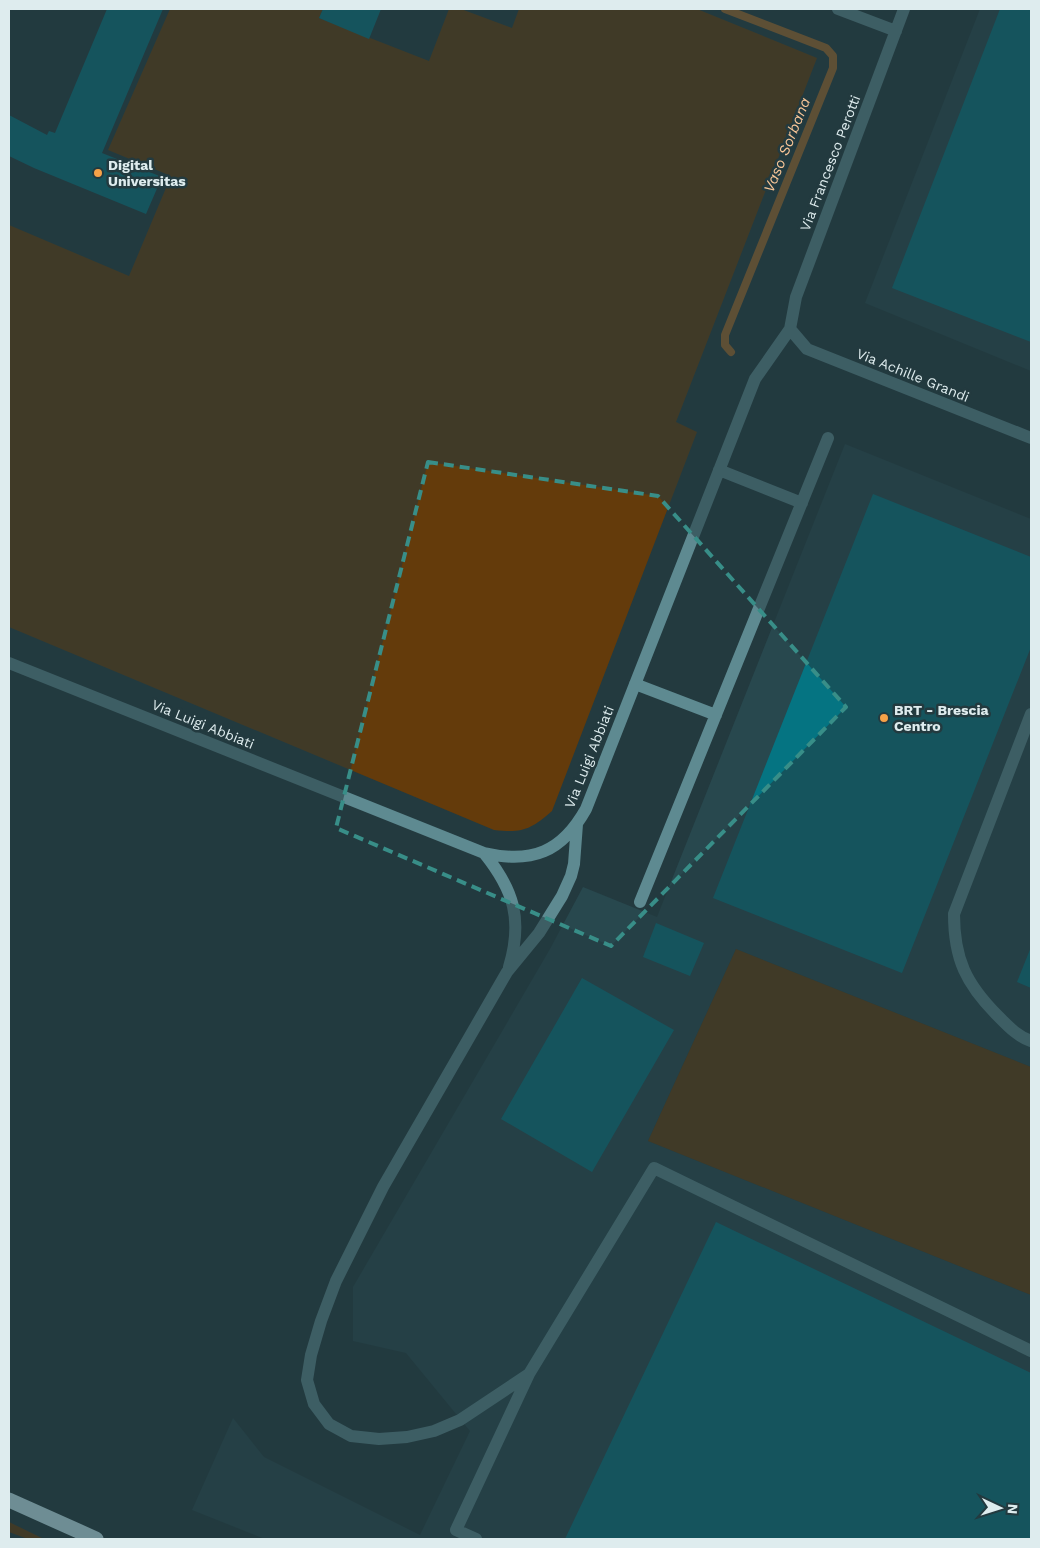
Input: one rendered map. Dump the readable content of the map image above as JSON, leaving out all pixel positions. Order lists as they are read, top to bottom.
{
  "streets": {
    "street": ["Via Francesco Perotti", "Via Achille Grandi", "Via Luigi Abbiati"]
  },
  "crossings": [
    ["Via Francesco Perotti", "Via Achille Grandi"],
    ["Via Francesco Perotti", "Via Luigi Abbiati"],
    ["Via Achille Grandi", "Via Luigi Abbiati"]
  ],
  "water": ["Vaso Sorbana"],
  "places": ["Digital Universitas", "BRT - Brescia Centro"],
  "north": "right"
}
